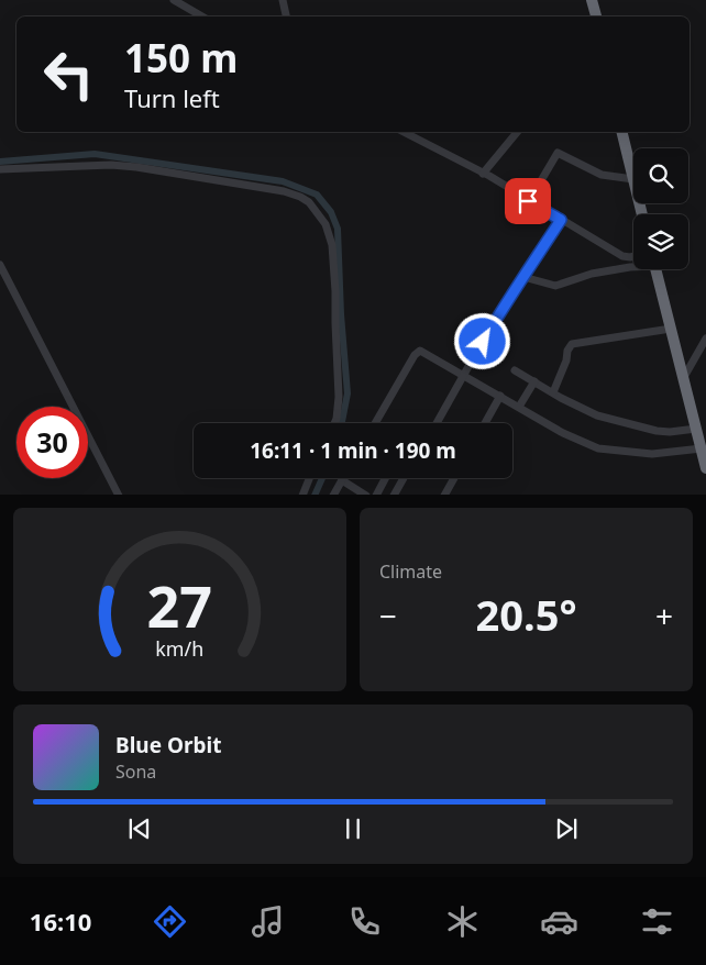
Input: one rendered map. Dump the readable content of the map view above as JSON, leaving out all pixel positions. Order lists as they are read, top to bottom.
{
  "page": {
    "turn": ["150 m", "Turn left"],
    "limit": "30",
    "trip": "16:11 · 1 min · 190 m",
    "tile": "Climate",
    "heat": ["−", "20.5°", "+"],
    "song": ["Blue Orbit", "Sona"],
    "tabs": "16:10",
    "gauge": ["27", "km/h"]
  }
}
